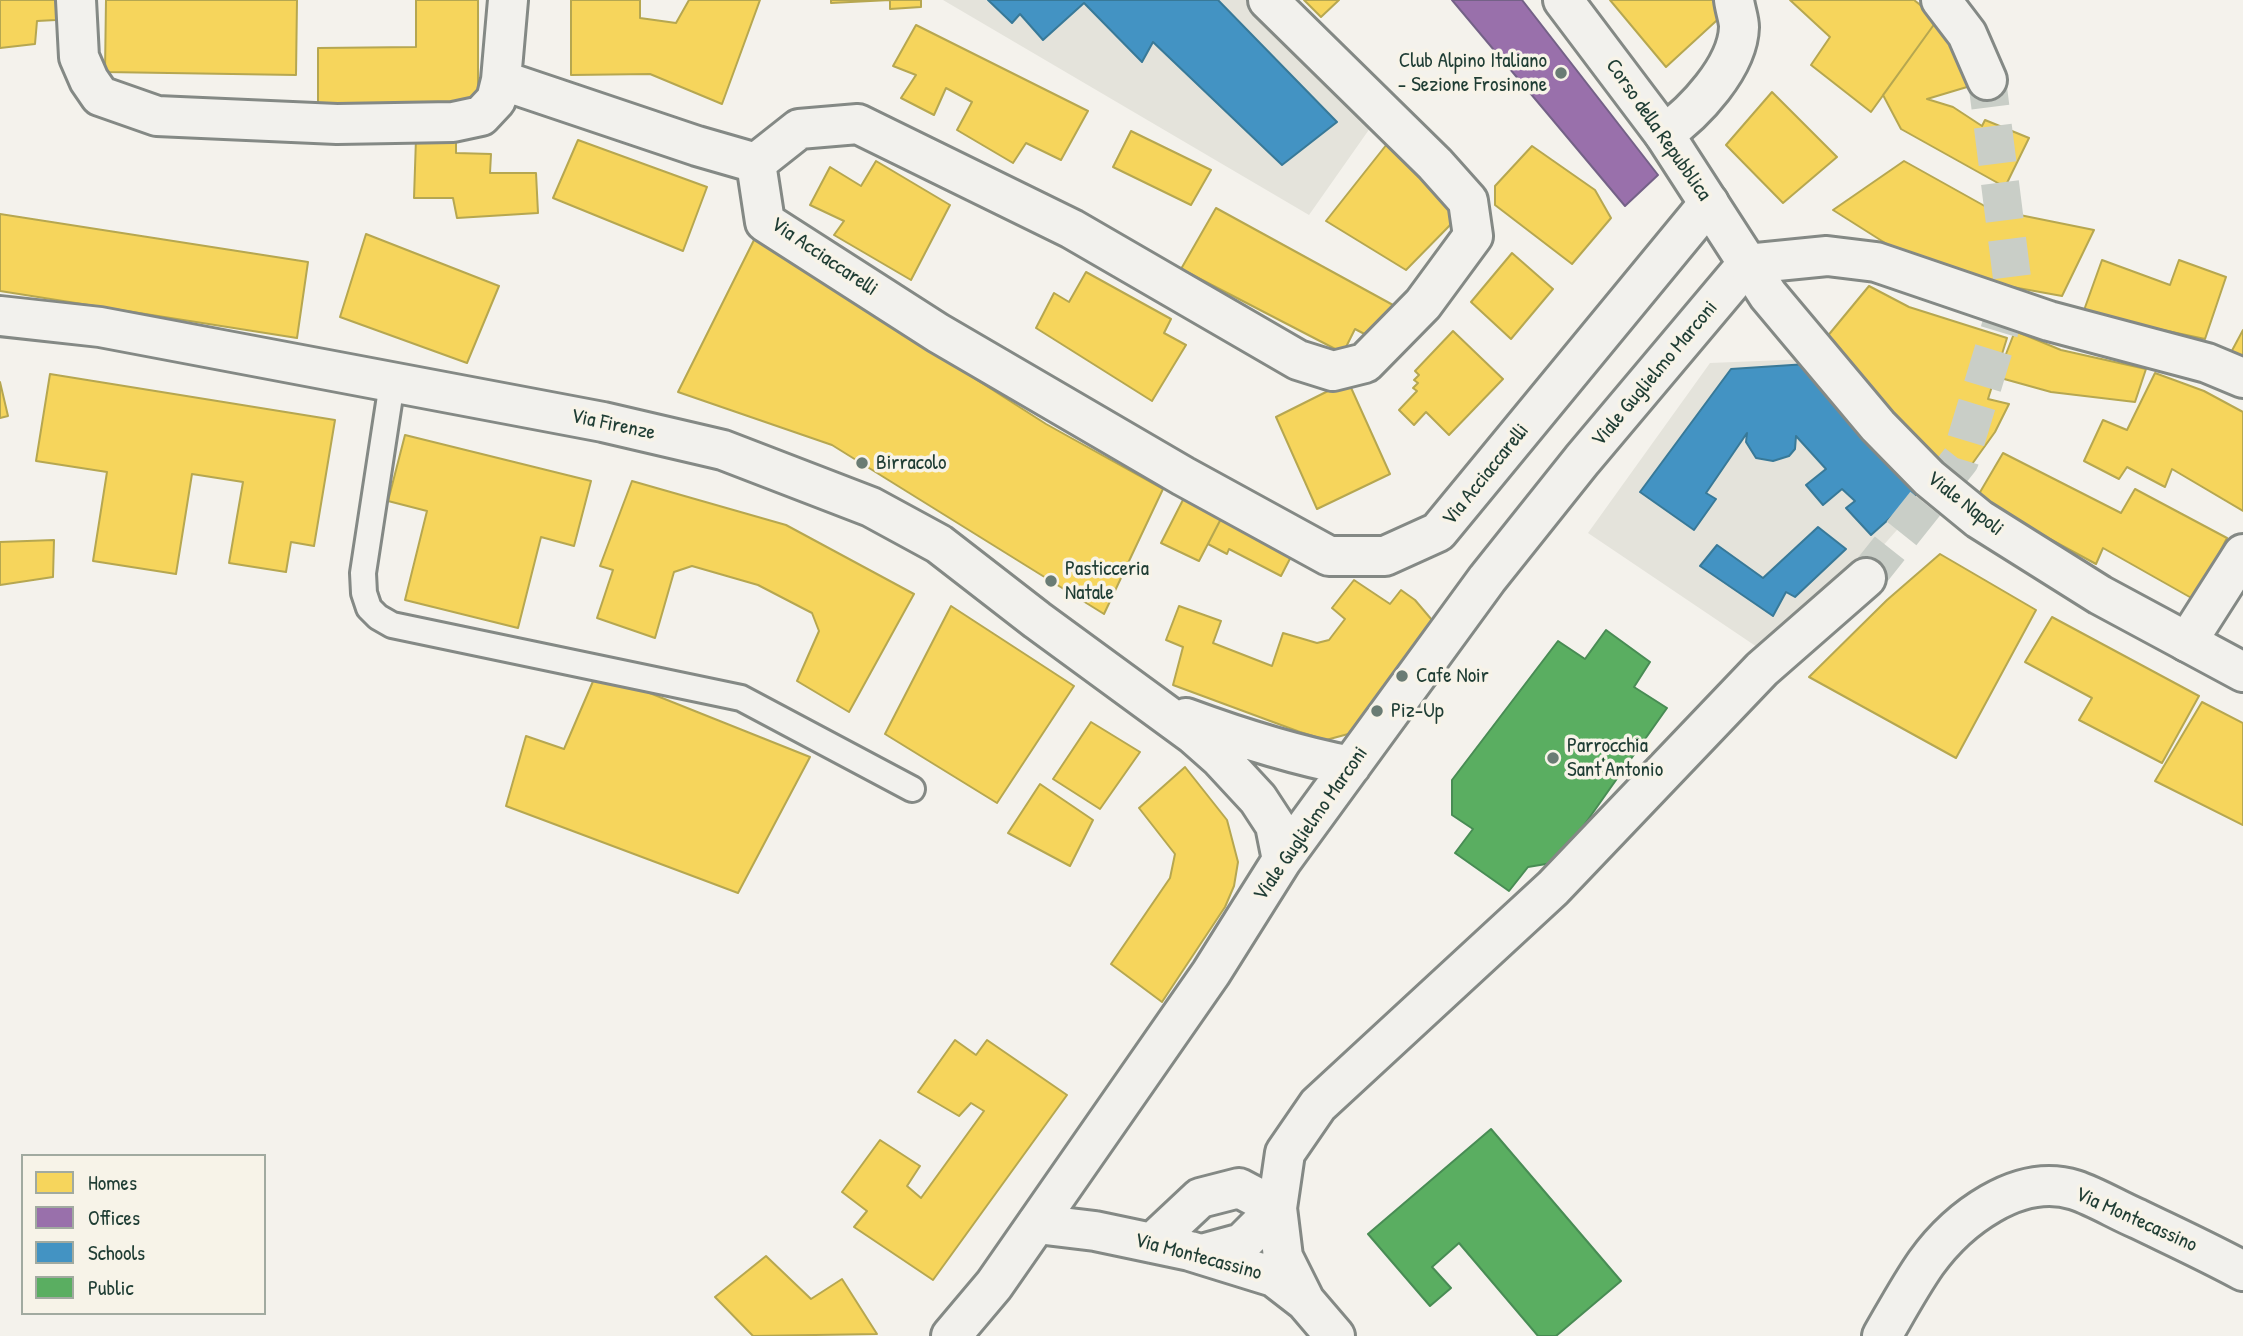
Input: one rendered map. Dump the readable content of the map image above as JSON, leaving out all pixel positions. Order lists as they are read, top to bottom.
{
  "streets": {
    "street": [
      "Corso della Repubblica",
      "Via Acciaccarelli",
      "Viale Guglielmo Marconi",
      "Via Firenze",
      "Viale Napoli",
      "Via Montecassino"
    ]
  },
  "crossings": [
    ["Corso della Repubblica", "Via Acciaccarelli"],
    ["Corso della Repubblica", "Viale Guglielmo Marconi"],
    ["Corso della Repubblica", "Viale Napoli"],
    ["Viale Guglielmo Marconi", "Viale Napoli"],
    ["Viale Guglielmo Marconi", "Via Montecassino"]
  ],
  "places": [
    "Club Alpino Italiano - Sezione Frosinone",
    "Birracolo",
    "Pasticceria Natale",
    "Cafe Noir",
    "Piz-Up",
    "Parrocchia Sant'Antonio"
  ],
  "legend": [
    "Homes",
    "Offices",
    "Schools",
    "Public"
  ]
}
